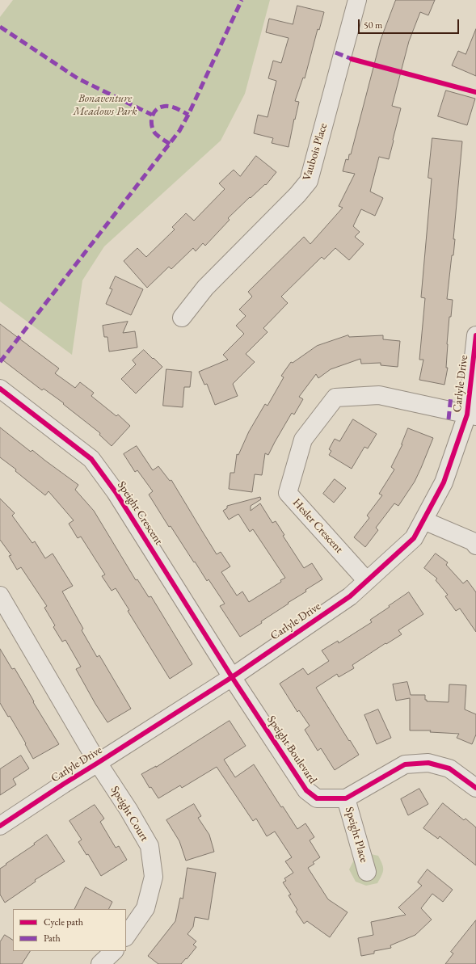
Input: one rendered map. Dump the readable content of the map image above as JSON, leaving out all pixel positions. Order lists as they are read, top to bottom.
{
  "streets": {
    "street": [
      "Vaubois Place",
      "Carlyle Drive",
      "Speight Crescent",
      "Hesler Crescent",
      "Speight Boulevard",
      "Speight Court",
      "Speight Place"
    ]
  },
  "crossings": [
    ["Carlyle Drive", "Speight Crescent"],
    ["Carlyle Drive", "Hesler Crescent"],
    ["Carlyle Drive", "Speight Boulevard"],
    ["Carlyle Drive", "Speight Court"],
    ["Speight Crescent", "Speight Boulevard"],
    ["Speight Boulevard", "Speight Place"]
  ],
  "parks": ["Bonaventure Meadows Park"],
  "legend": ["Cycle path", "Path"],
  "scale_bar": "50 m"
}
